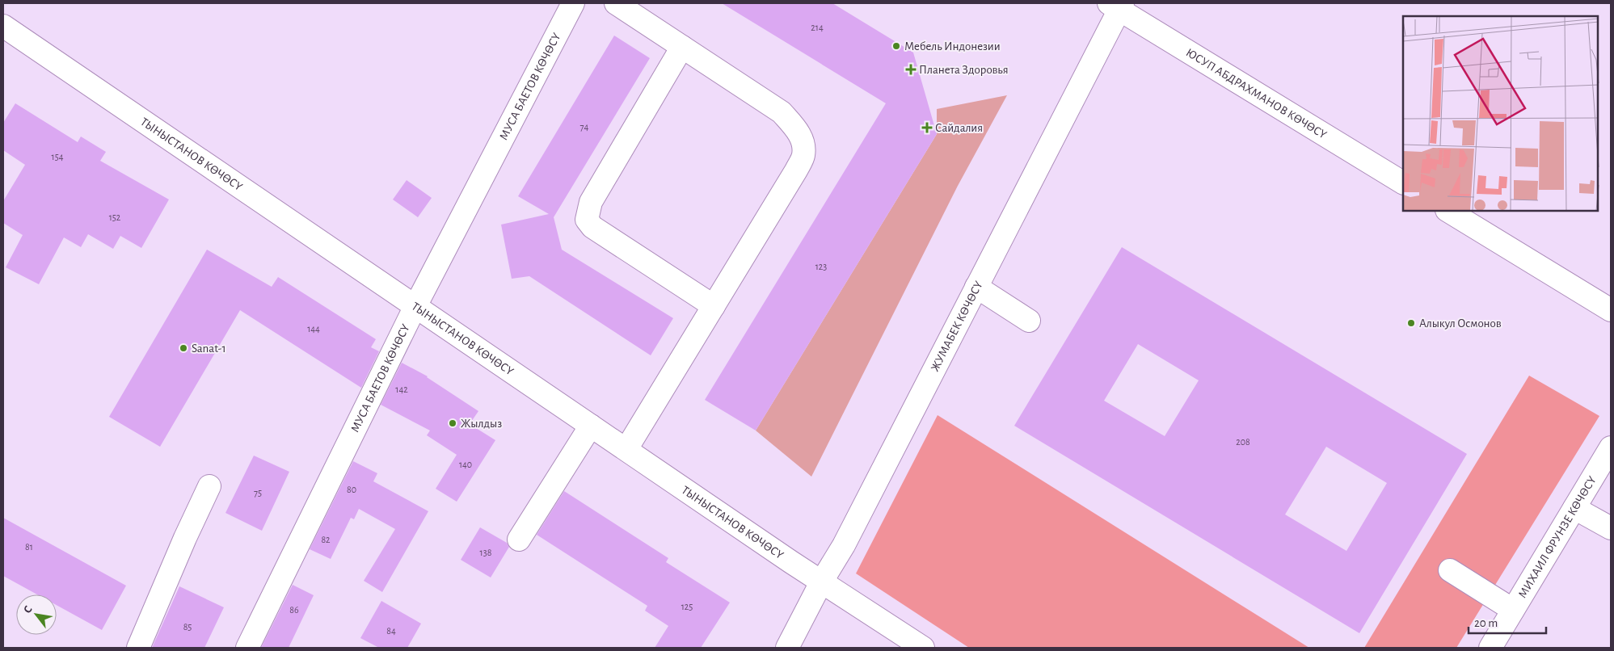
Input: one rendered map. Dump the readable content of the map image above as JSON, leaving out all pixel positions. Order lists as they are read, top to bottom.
{
  "streets": {
    "street": [
      "МУСА БАЕТОВ КӨЧӨСҮ",
      "ЮСУП АБДРАХМАНОВ КӨЧӨСҮ",
      "ТЫНЫСТАНОВ КӨЧӨСҮ",
      "ЖУМАБЕК КӨЧӨСҮ",
      "МИХАИЛ ФРУНЗЕ КӨЧӨСҮ"
    ]
  },
  "crossings": [
    ["МУСА БАЕТОВ КӨЧӨСҮ", "ТЫНЫСТАНОВ КӨЧӨСҮ"],
    ["ЮСУП АБДРАХМАНОВ КӨЧӨСҮ", "ЖУМАБЕК КӨЧӨСҮ"],
    ["ТЫНЫСТАНОВ КӨЧӨСҮ", "ЖУМАБЕК КӨЧӨСҮ"]
  ],
  "places": {
    "other": [
      "Мебель Индонезии",
      "Алыкул Осмонов",
      "Sanat-1",
      "Жылдыз"
    ],
    "health": ["Планета Здоровья", "Сайдалия"]
  },
  "house_numbers": [
    "214",
    "74",
    "154",
    "152",
    "123",
    "144",
    "142",
    "208",
    "140",
    "80",
    "75",
    "82",
    "81",
    "138",
    "125",
    "86",
    "85",
    "84"
  ],
  "scale_bar": "20 m",
  "north": "top left"
}
